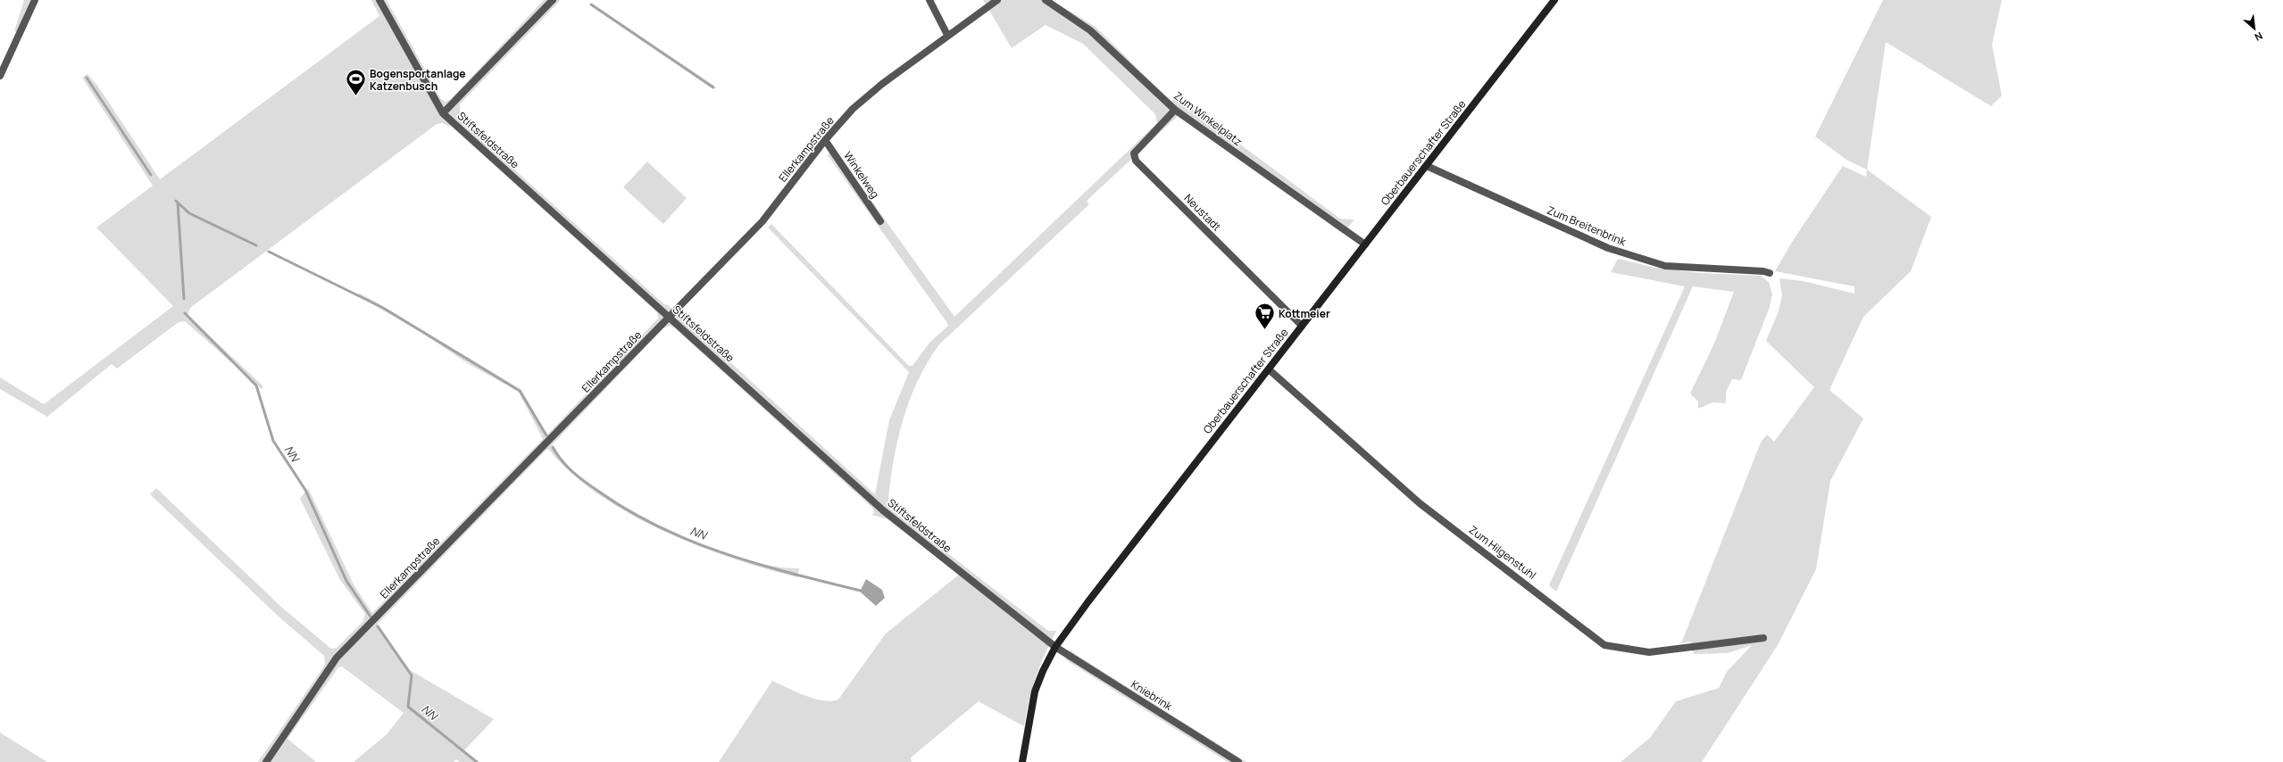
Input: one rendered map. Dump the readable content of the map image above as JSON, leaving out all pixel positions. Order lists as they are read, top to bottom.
{
  "streets": {
    "main road": ["Oberbauerschafter Straße"],
    "street": [
      "Zum Winkelplatz",
      "Stiftsfeldstraße",
      "Ellerkampstraße",
      "Winkelweg",
      "Neustadt",
      "Zum Breitenbrink",
      "Zum Hilgenstuhl",
      "Kniebrink"
    ]
  },
  "crossings": [
    ["Zum Winkelplatz", "Oberbauerschafter Straße"],
    ["Zum Winkelplatz", "Neustadt"],
    ["Stiftsfeldstraße", "Ellerkampstraße"],
    ["Stiftsfeldstraße", "Oberbauerschafter Straße"],
    ["Stiftsfeldstraße", "Kniebrink"],
    ["Ellerkampstraße", "Winkelweg"],
    ["Oberbauerschafter Straße", "Neustadt"],
    ["Oberbauerschafter Straße", "Zum Breitenbrink"],
    ["Oberbauerschafter Straße", "Zum Hilgenstuhl"],
    ["Oberbauerschafter Straße", "Kniebrink"]
  ],
  "water": ["NN"],
  "places": {
    "sports": ["Bogensportanlage Katzenbusch"],
    "supermarket": ["Kottmeier"]
  },
  "north": "bottom right"
}
